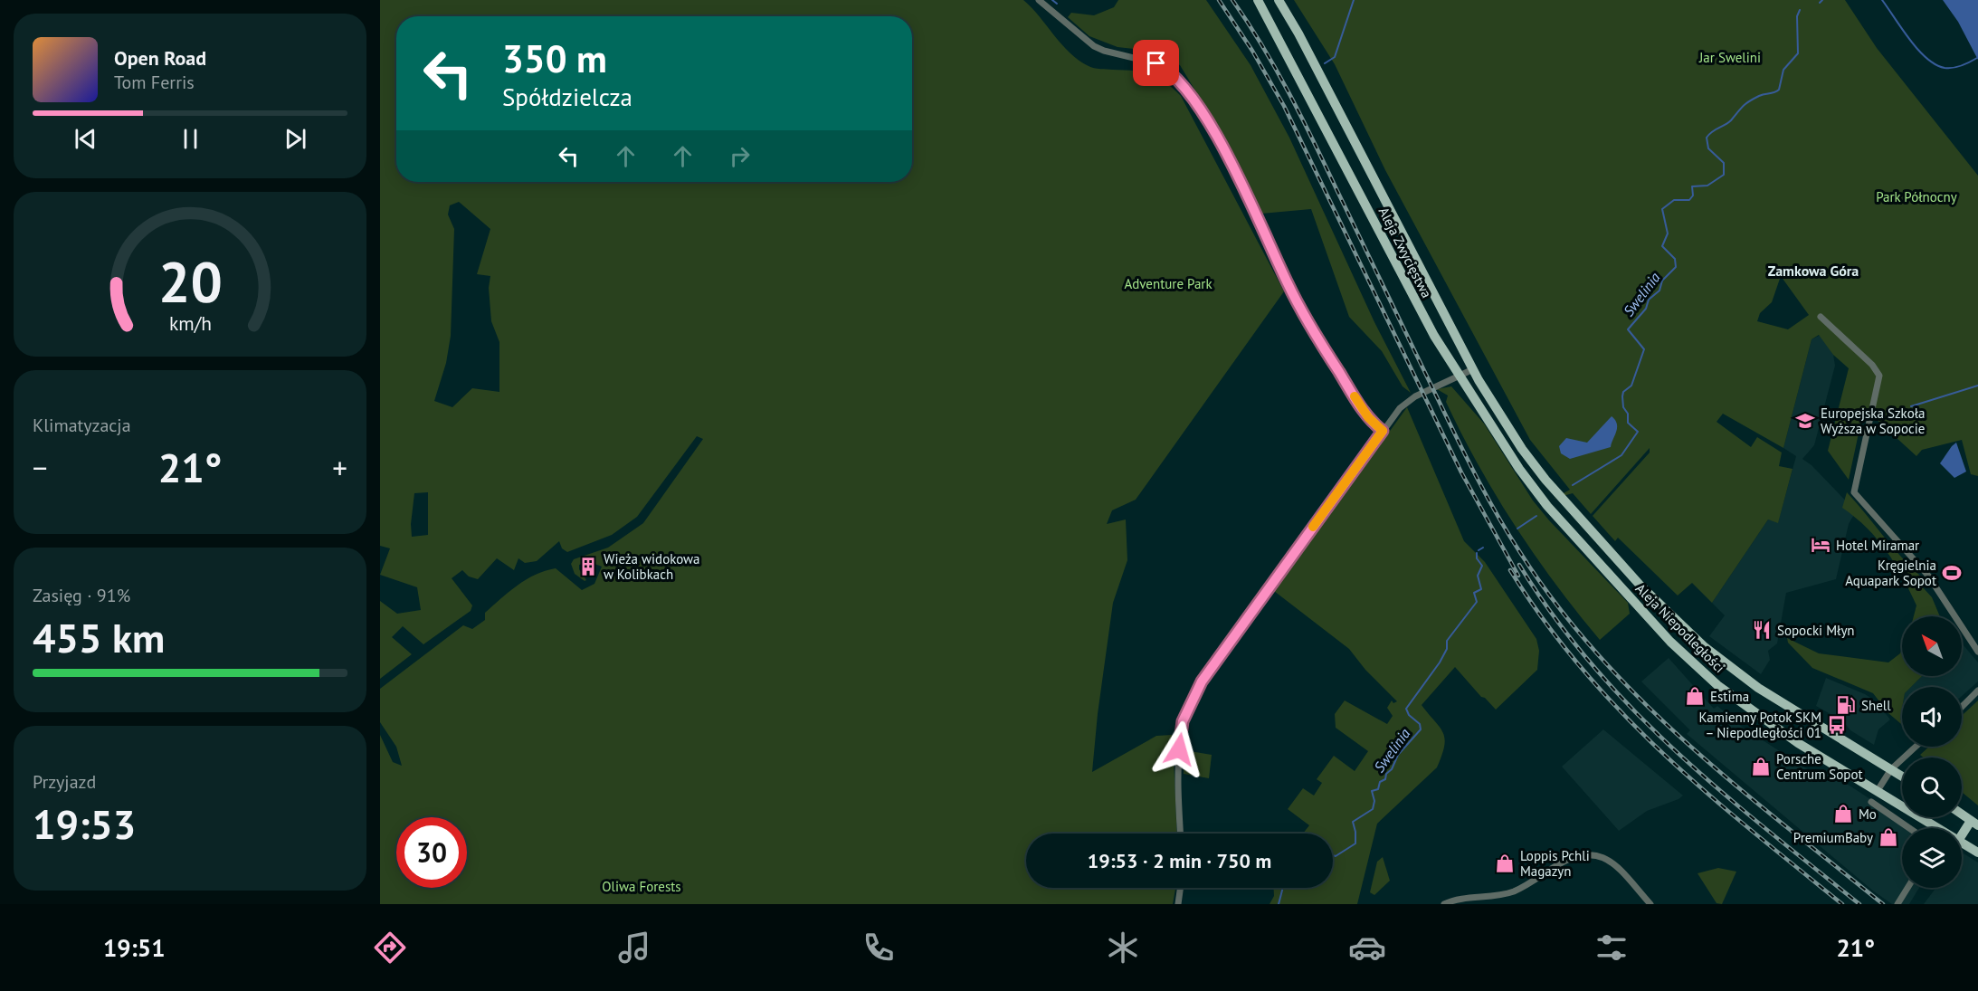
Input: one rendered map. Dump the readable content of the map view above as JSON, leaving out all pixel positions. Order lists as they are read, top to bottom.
{
  "streets": {
    "main road": ["Aleja Zwycięstwa", "Aleja Niepodległości"]
  },
  "crossings": [
    ["Aleja Zwycięstwa", "Aleja Niepodległości"]
  ],
  "districts": ["Zamkowa Góra"],
  "water": ["Swelinia"],
  "parks": [
    "Jar Swelini",
    "Park Północny",
    "Adventure Park",
    "Oliwa Forests"
  ],
  "places": {
    "school or university": ["Europejska Szkoła Wyższa w Sopocie"],
    "hotel": ["Hotel Miramar"],
    "building": ["Wieża widokowa w Kolibkach"],
    "sports": ["Kręgielnia Aquapark Sopot"],
    "restaurant": ["Sopocki Młyn"],
    "shop": [
      "Estima",
      "Porsche Centrum Sopot",
      "Mo",
      "PremiumBaby",
      "Loppis Pchli Magazyn"
    ],
    "fuel station": ["Shell"],
    "bus stop": ["Kamienny Potok SKM – Niepodległości 01"]
  },
  "north": "top left",
  "page": {
    "turn": ["350 m", "Spółdzielcza"],
    "song": ["Open Road", "Tom Ferris"],
    "tile": [
      "Klimatyzacja",
      ["Zasięg · 91%", "455 km"],
      ["Przyjazd", "19:53"]
    ],
    "heat": ["−", "21°", "+"],
    "limit": "30",
    "trip": "19:53 · 2 min · 750 m",
    "tabs": ["19:51", "21°"],
    "gauge": ["20", "km/h"]
  }
}
